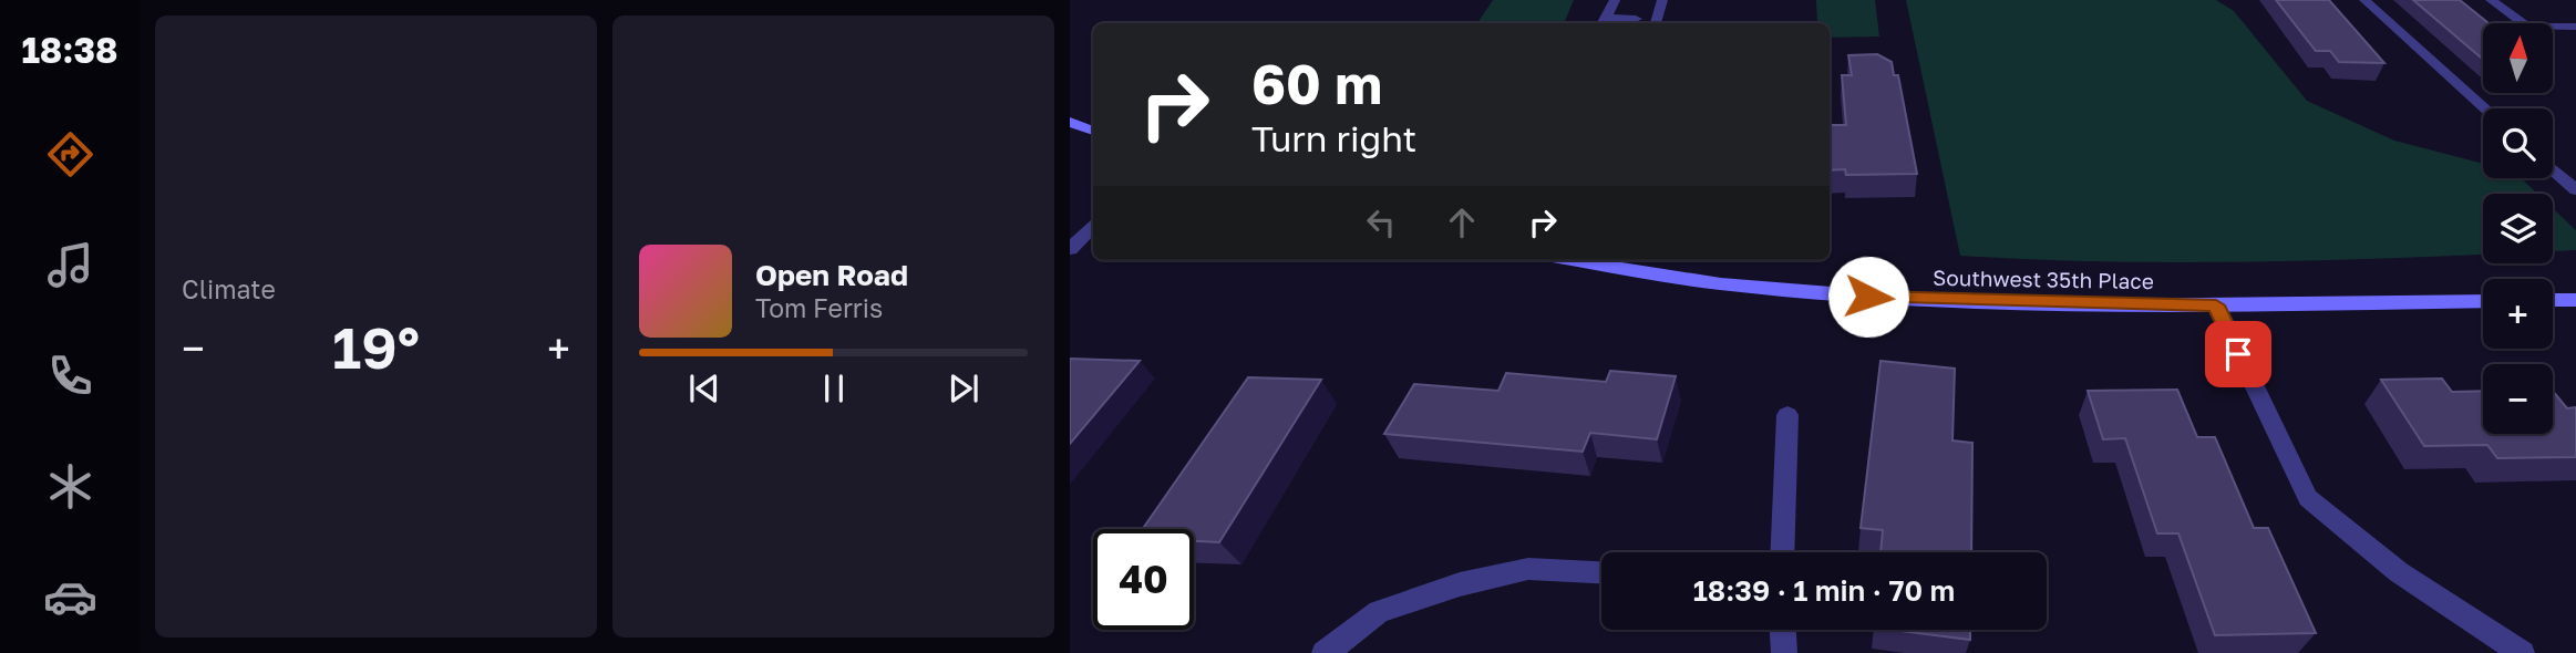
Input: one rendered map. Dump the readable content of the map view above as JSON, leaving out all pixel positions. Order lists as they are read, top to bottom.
{
  "streets": {
    "street": ["Southwest 35th Place"]
  },
  "north": "top",
  "page": {
    "tabs": "18:38",
    "tile": "Climate",
    "map_buttons": ["+", "−"],
    "turn": ["60 m", "Turn right"],
    "song": ["Open Road", "Tom Ferris"],
    "heat": ["−", "19°", "+"],
    "limit": "40",
    "trip": "18:39 · 1 min · 70 m"
  }
}
